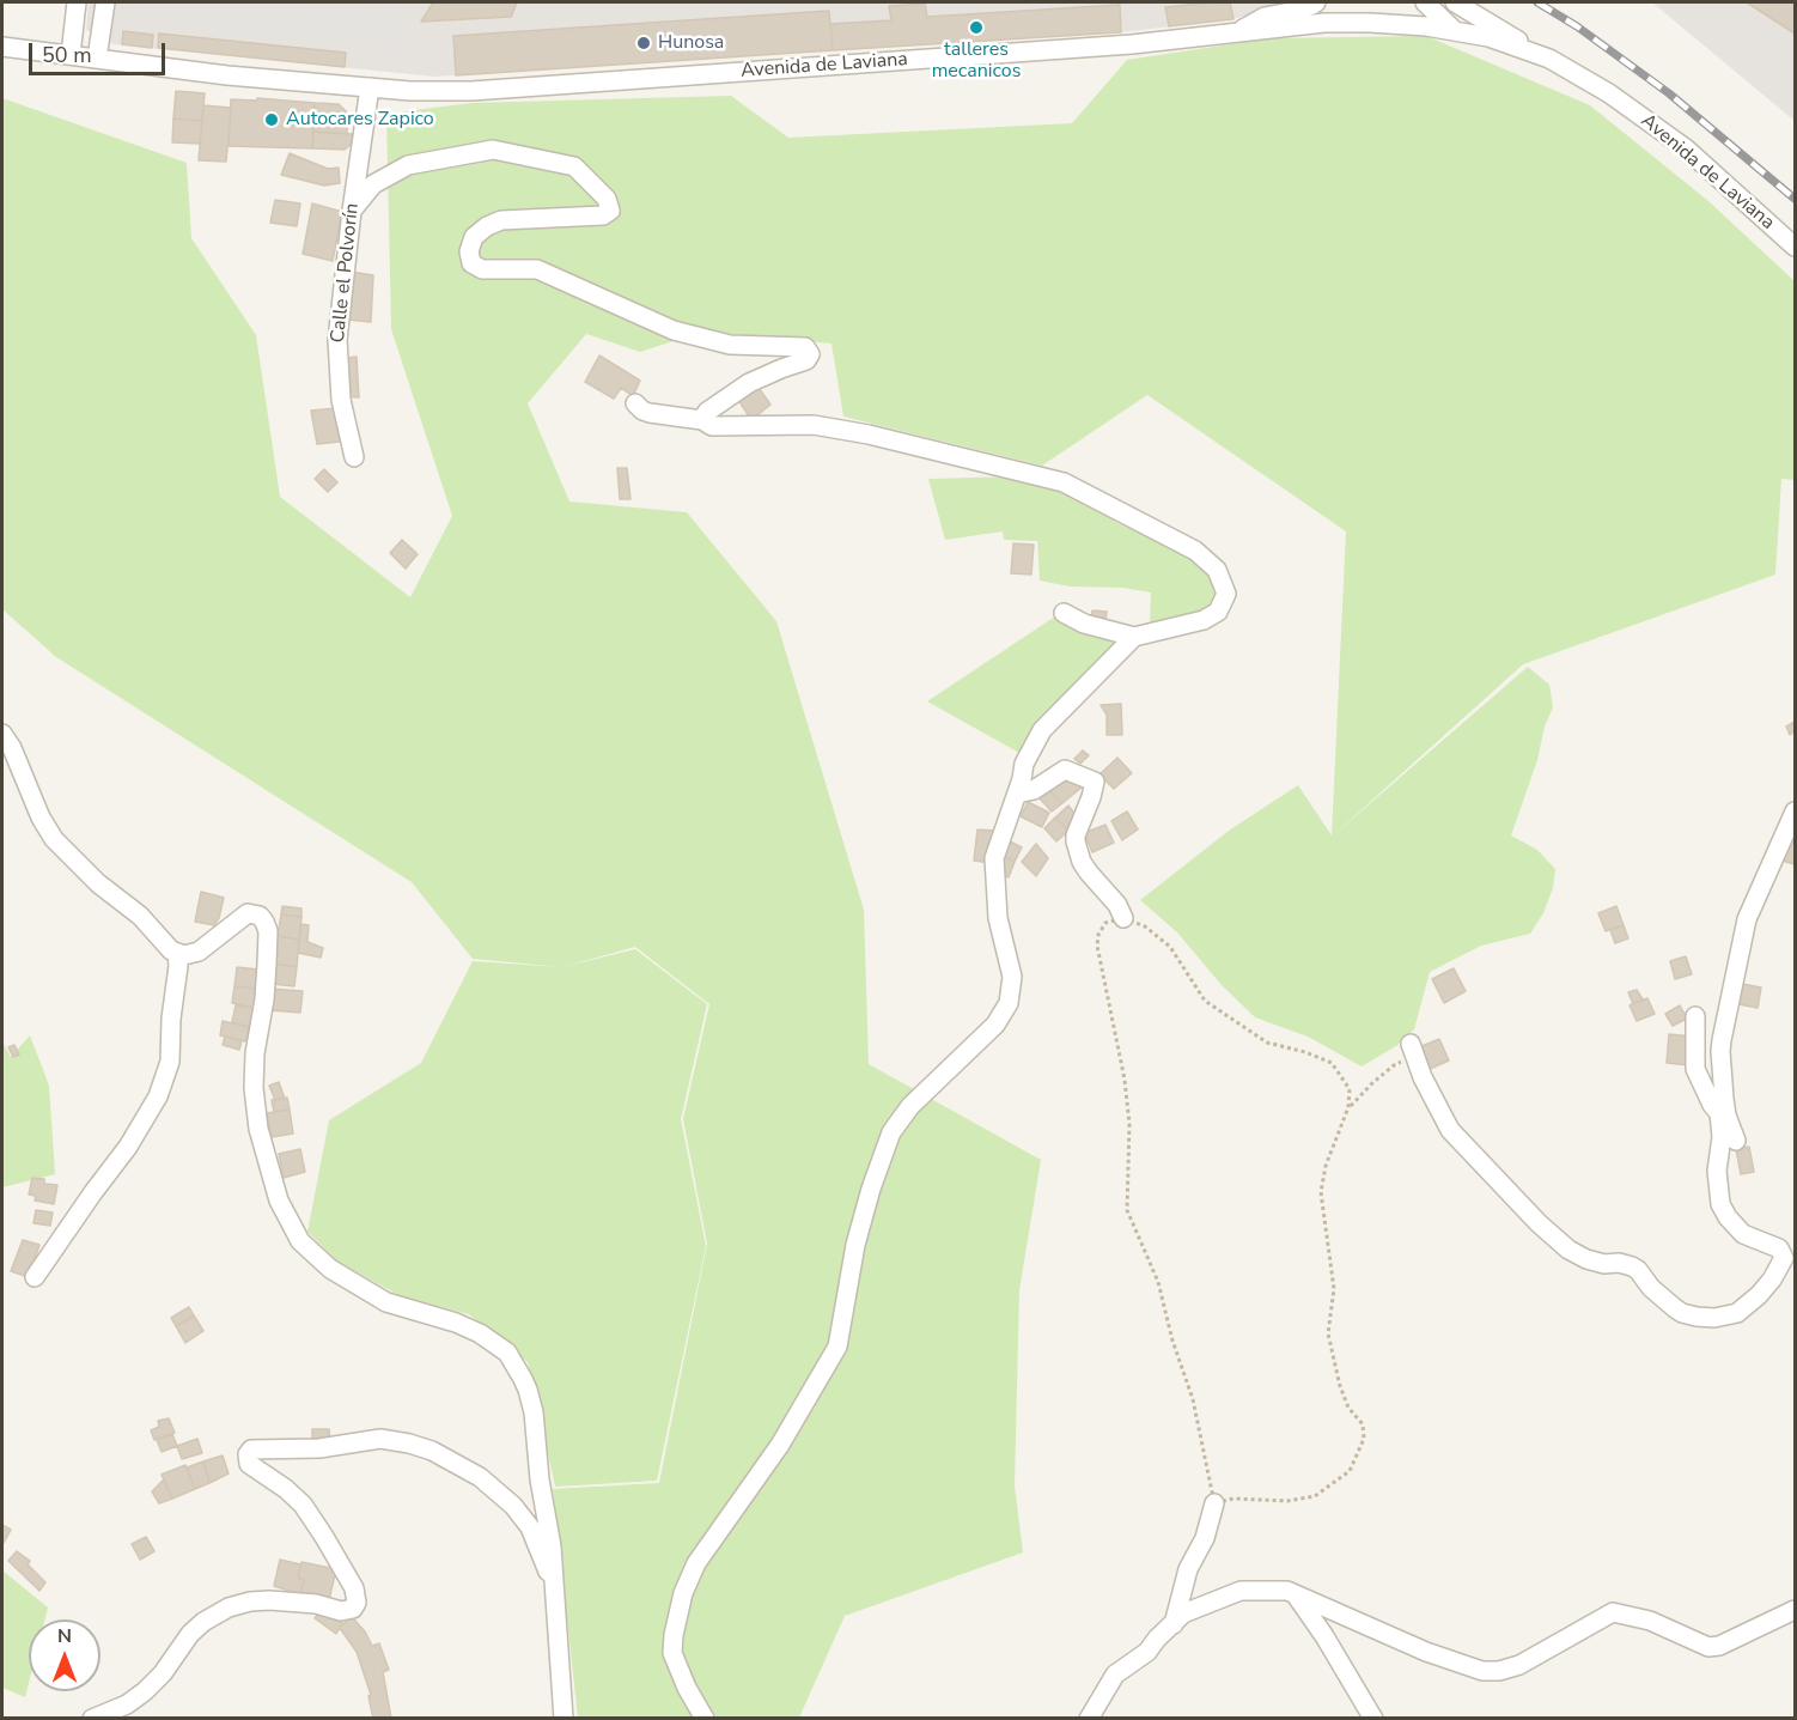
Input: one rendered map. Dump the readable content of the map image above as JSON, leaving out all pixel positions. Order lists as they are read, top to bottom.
{
  "streets": {
    "street": ["Avenida de Laviana", "Calle el Polvorín"]
  },
  "crossings": [
    ["Avenida de Laviana", "Calle el Polvorín"]
  ],
  "places": ["talleres mecanicos", "Hunosa", "Autocares Zapico"],
  "scale_bar": "50 m",
  "north": "top"
}
